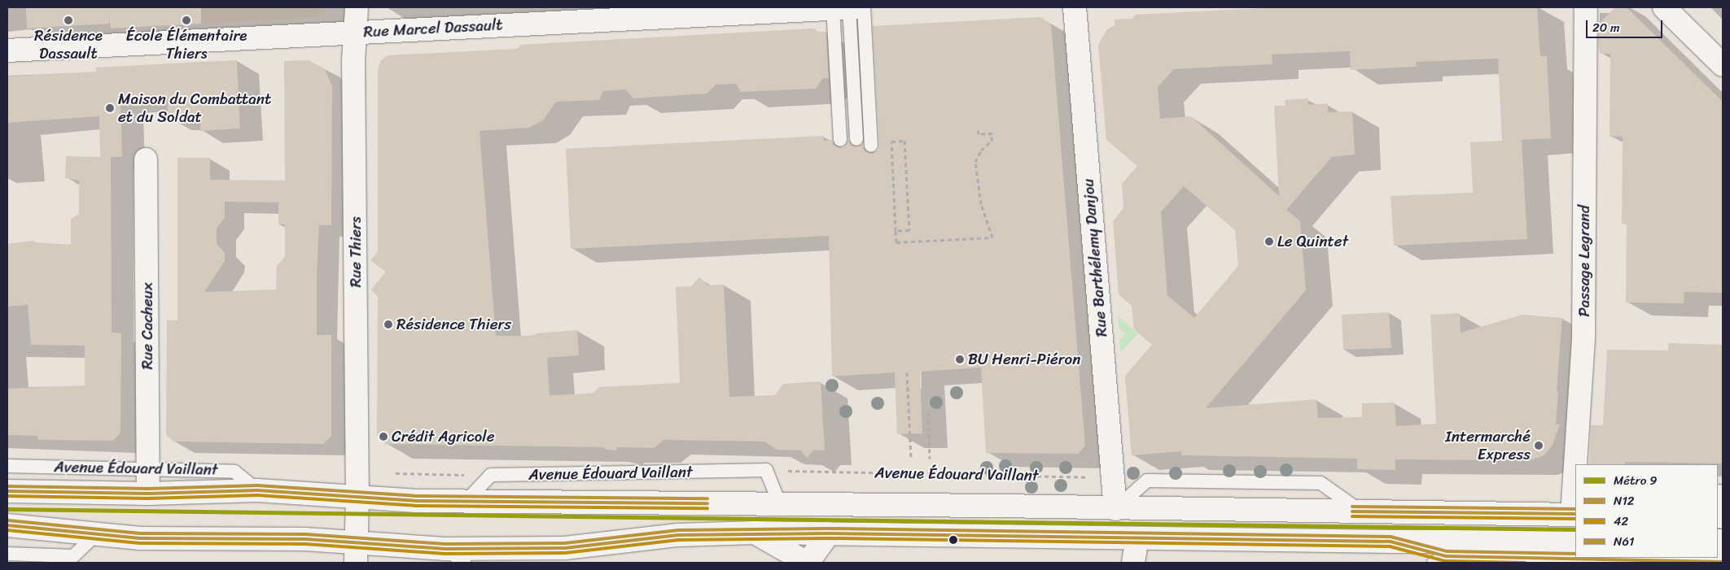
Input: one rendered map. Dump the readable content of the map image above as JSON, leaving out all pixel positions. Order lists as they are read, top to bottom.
{
  "streets": {
    "main road": [
      "Rue Marcel Dassault",
      "Rue Thiers",
      "Rue Barthélemy Danjou",
      "Passage Legrand",
      "Rue Cacheux",
      "Avenue Édouard Vaillant"
    ]
  },
  "crossings": [
    ["Rue Marcel Dassault", "Rue Thiers"],
    ["Rue Thiers", "Avenue Édouard Vaillant"],
    ["Rue Barthélemy Danjou", "Avenue Édouard Vaillant"],
    ["Passage Legrand", "Avenue Édouard Vaillant"],
    ["Rue Cacheux", "Avenue Édouard Vaillant"]
  ],
  "places": [
    "Résidence Dassault",
    "École Élémentaire Thiers",
    "Maison du Combattant et du Soldat",
    "Le Quintet",
    "Résidence Thiers",
    "BU Henri-Piéron",
    "Crédit Agricole",
    "Intermarché Express"
  ],
  "lines": [
    "transit line N61",
    "transit line N12",
    "transit line 42",
    "metro line 9"
  ],
  "legend": [
    "Métro 9",
    "N12",
    "42",
    "N61"
  ],
  "scale_bar": "20 m"
}
